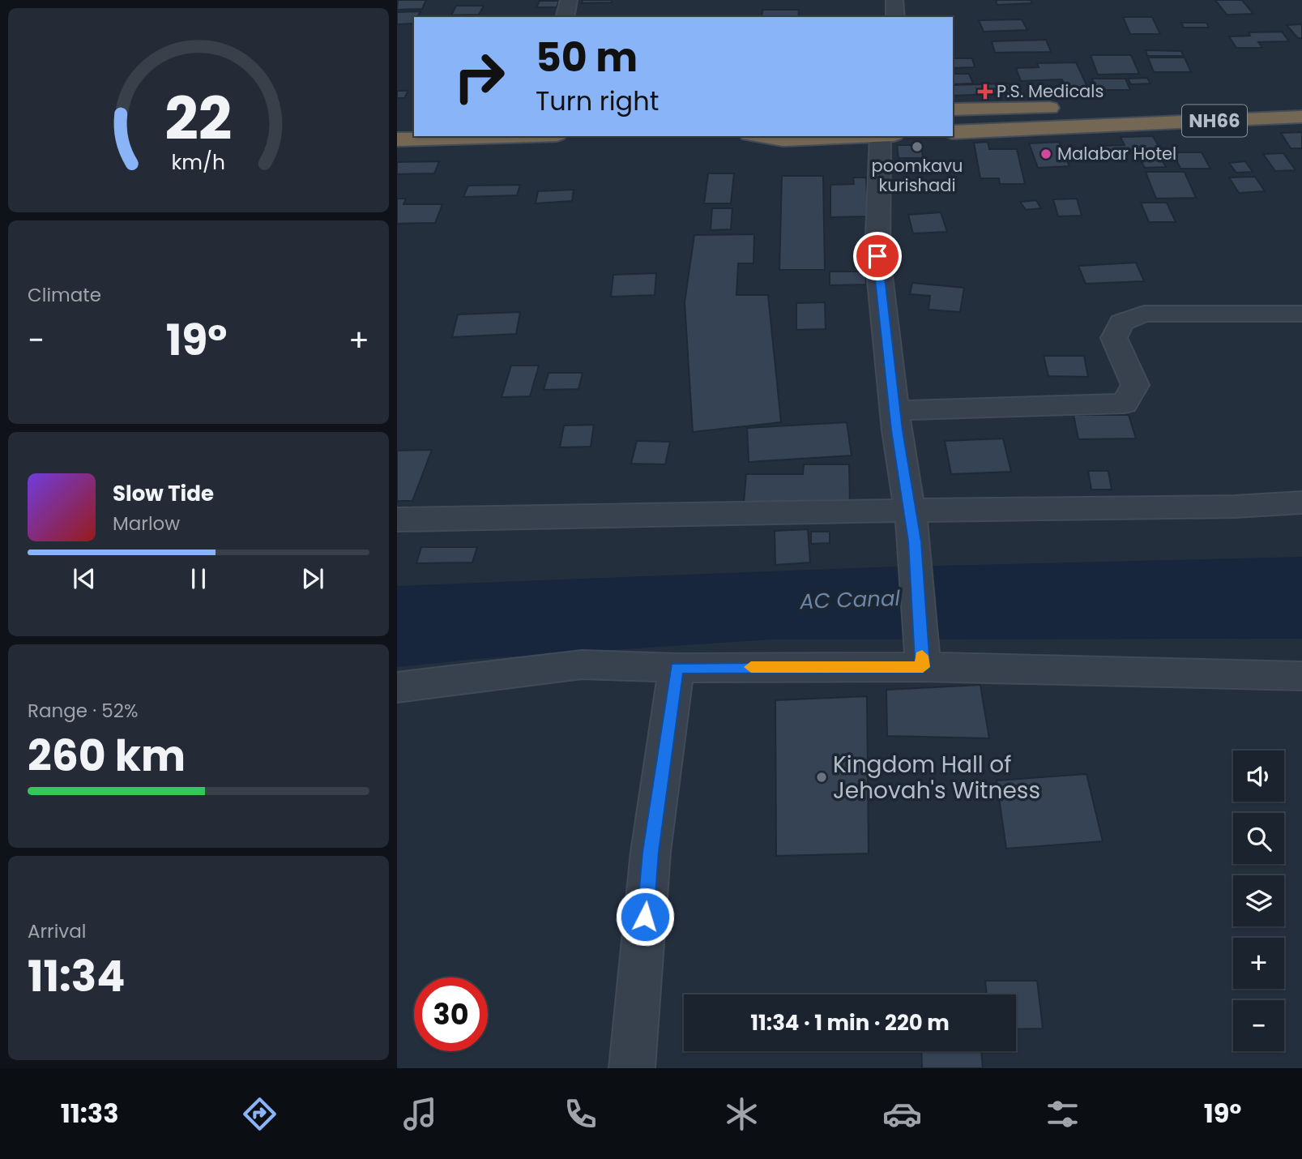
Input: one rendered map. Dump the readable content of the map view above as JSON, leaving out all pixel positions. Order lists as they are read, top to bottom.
{
  "streets": {
    "highway": ["NH66"]
  },
  "water": ["AC Canal"],
  "places": {
    "health": ["P.S. Medicals"],
    "other": ["poomkavu kurishadi", "Malabar Hotel", "Kingdom Hall of Jehovah's Witness"]
  },
  "page": {
    "turn": ["50 m", "Turn right"],
    "tile": [
      "Climate",
      ["Range · 52%", "260 km"],
      ["Arrival", "11:34"]
    ],
    "heat": ["−", "19°", "+"],
    "song": ["Slow Tide", "Marlow"],
    "map_buttons": ["+", "−"],
    "limit": "30",
    "trip": "11:34 · 1 min · 220 m",
    "tabs": ["11:33", "19°"],
    "gauge": ["22", "km/h"]
  }
}
